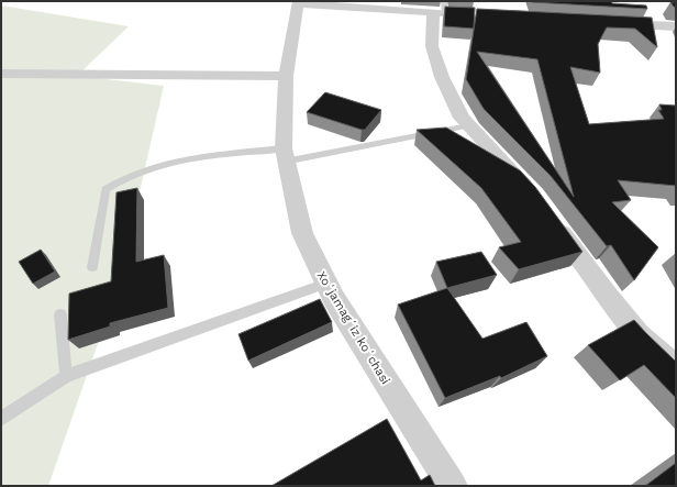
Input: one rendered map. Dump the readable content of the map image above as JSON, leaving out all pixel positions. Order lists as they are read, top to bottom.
{
  "streets": {
    "street": ["Xoʻjamagʻiz koʻchasi"]
  }
}
